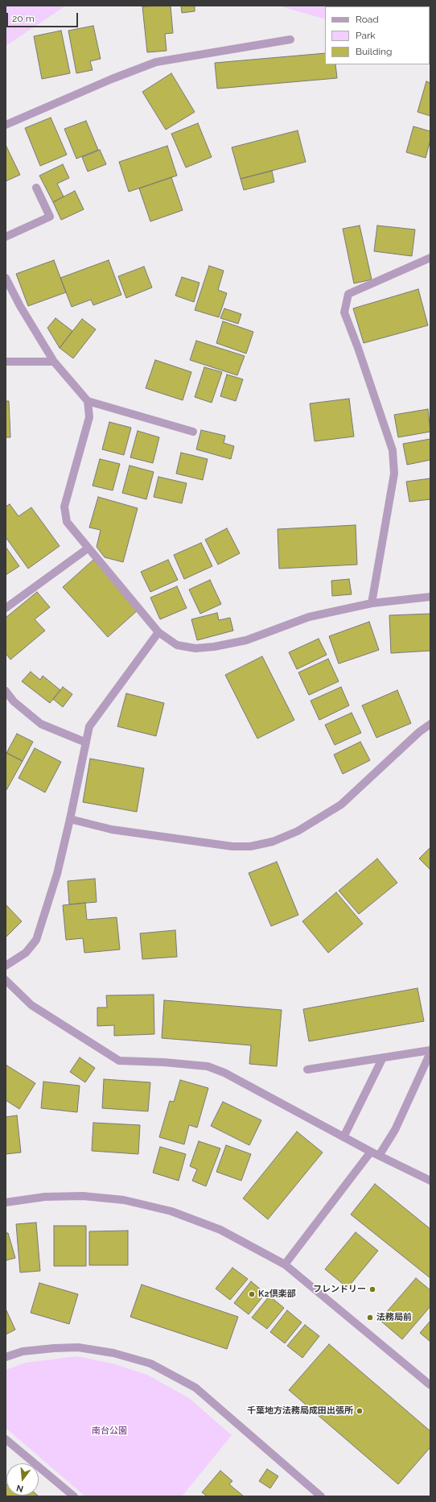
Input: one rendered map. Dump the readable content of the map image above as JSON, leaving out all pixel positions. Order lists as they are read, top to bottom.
{
  "parks": ["南台公園"],
  "places": [
    "フレンドリー",
    "K2倶楽部",
    "法務局前",
    "千葉地方法務局成田出張所"
  ],
  "legend": ["Road", "Park", "Building"],
  "scale_bar": "20 m",
  "north": "bottom"
}
